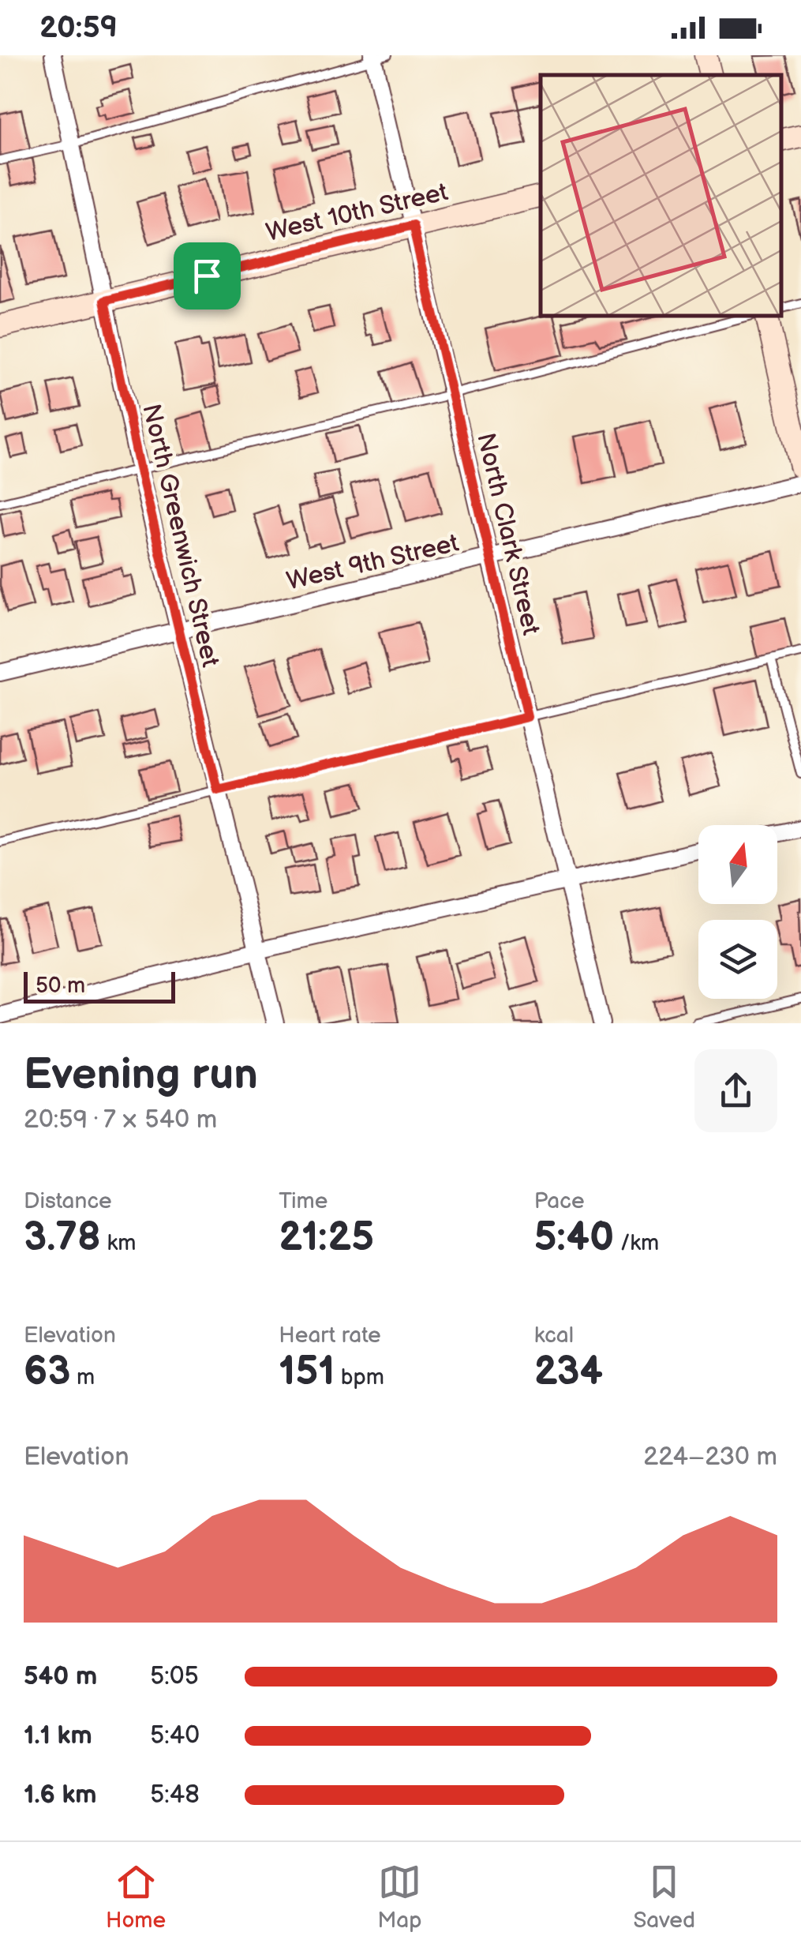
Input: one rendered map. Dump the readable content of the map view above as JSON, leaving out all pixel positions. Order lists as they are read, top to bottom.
{
  "streets": {
    "street": [
      "West 10th Street",
      "North Clark Street",
      "North Greenwich Street",
      "West 9th Street"
    ]
  },
  "crossings": [
    ["West 10th Street", "North Clark Street"],
    ["West 10th Street", "North Greenwich Street"],
    ["North Clark Street", "West 9th Street"],
    ["North Greenwich Street", "West 9th Street"]
  ],
  "scale_bar": "50 m",
  "north": "top",
  "page": {
    "status": "20:59",
    "scale": "50 m",
    "heading": ["Evening run", "20:59 · 7 × 540 m"],
    "stats": [
      ["Distance", "3.78 km"],
      ["Time", "21:25"],
      ["Pace", "5:40 /km"],
      ["Elevation", "63 m"],
      ["Heart rate", "151 bpm"],
      ["kcal", "234"]
    ],
    "chart": ["Elevation", "224–230 m"],
    "list": [
      {
        "name": "540 m",
        "note": "5:05"
      },
      {
        "name": "1.1 km",
        "note": "5:40"
      },
      {
        "name": "1.6 km",
        "note": "5:48"
      }
    ],
    "tabs": ["Home", "Map", "Saved"]
  }
}
